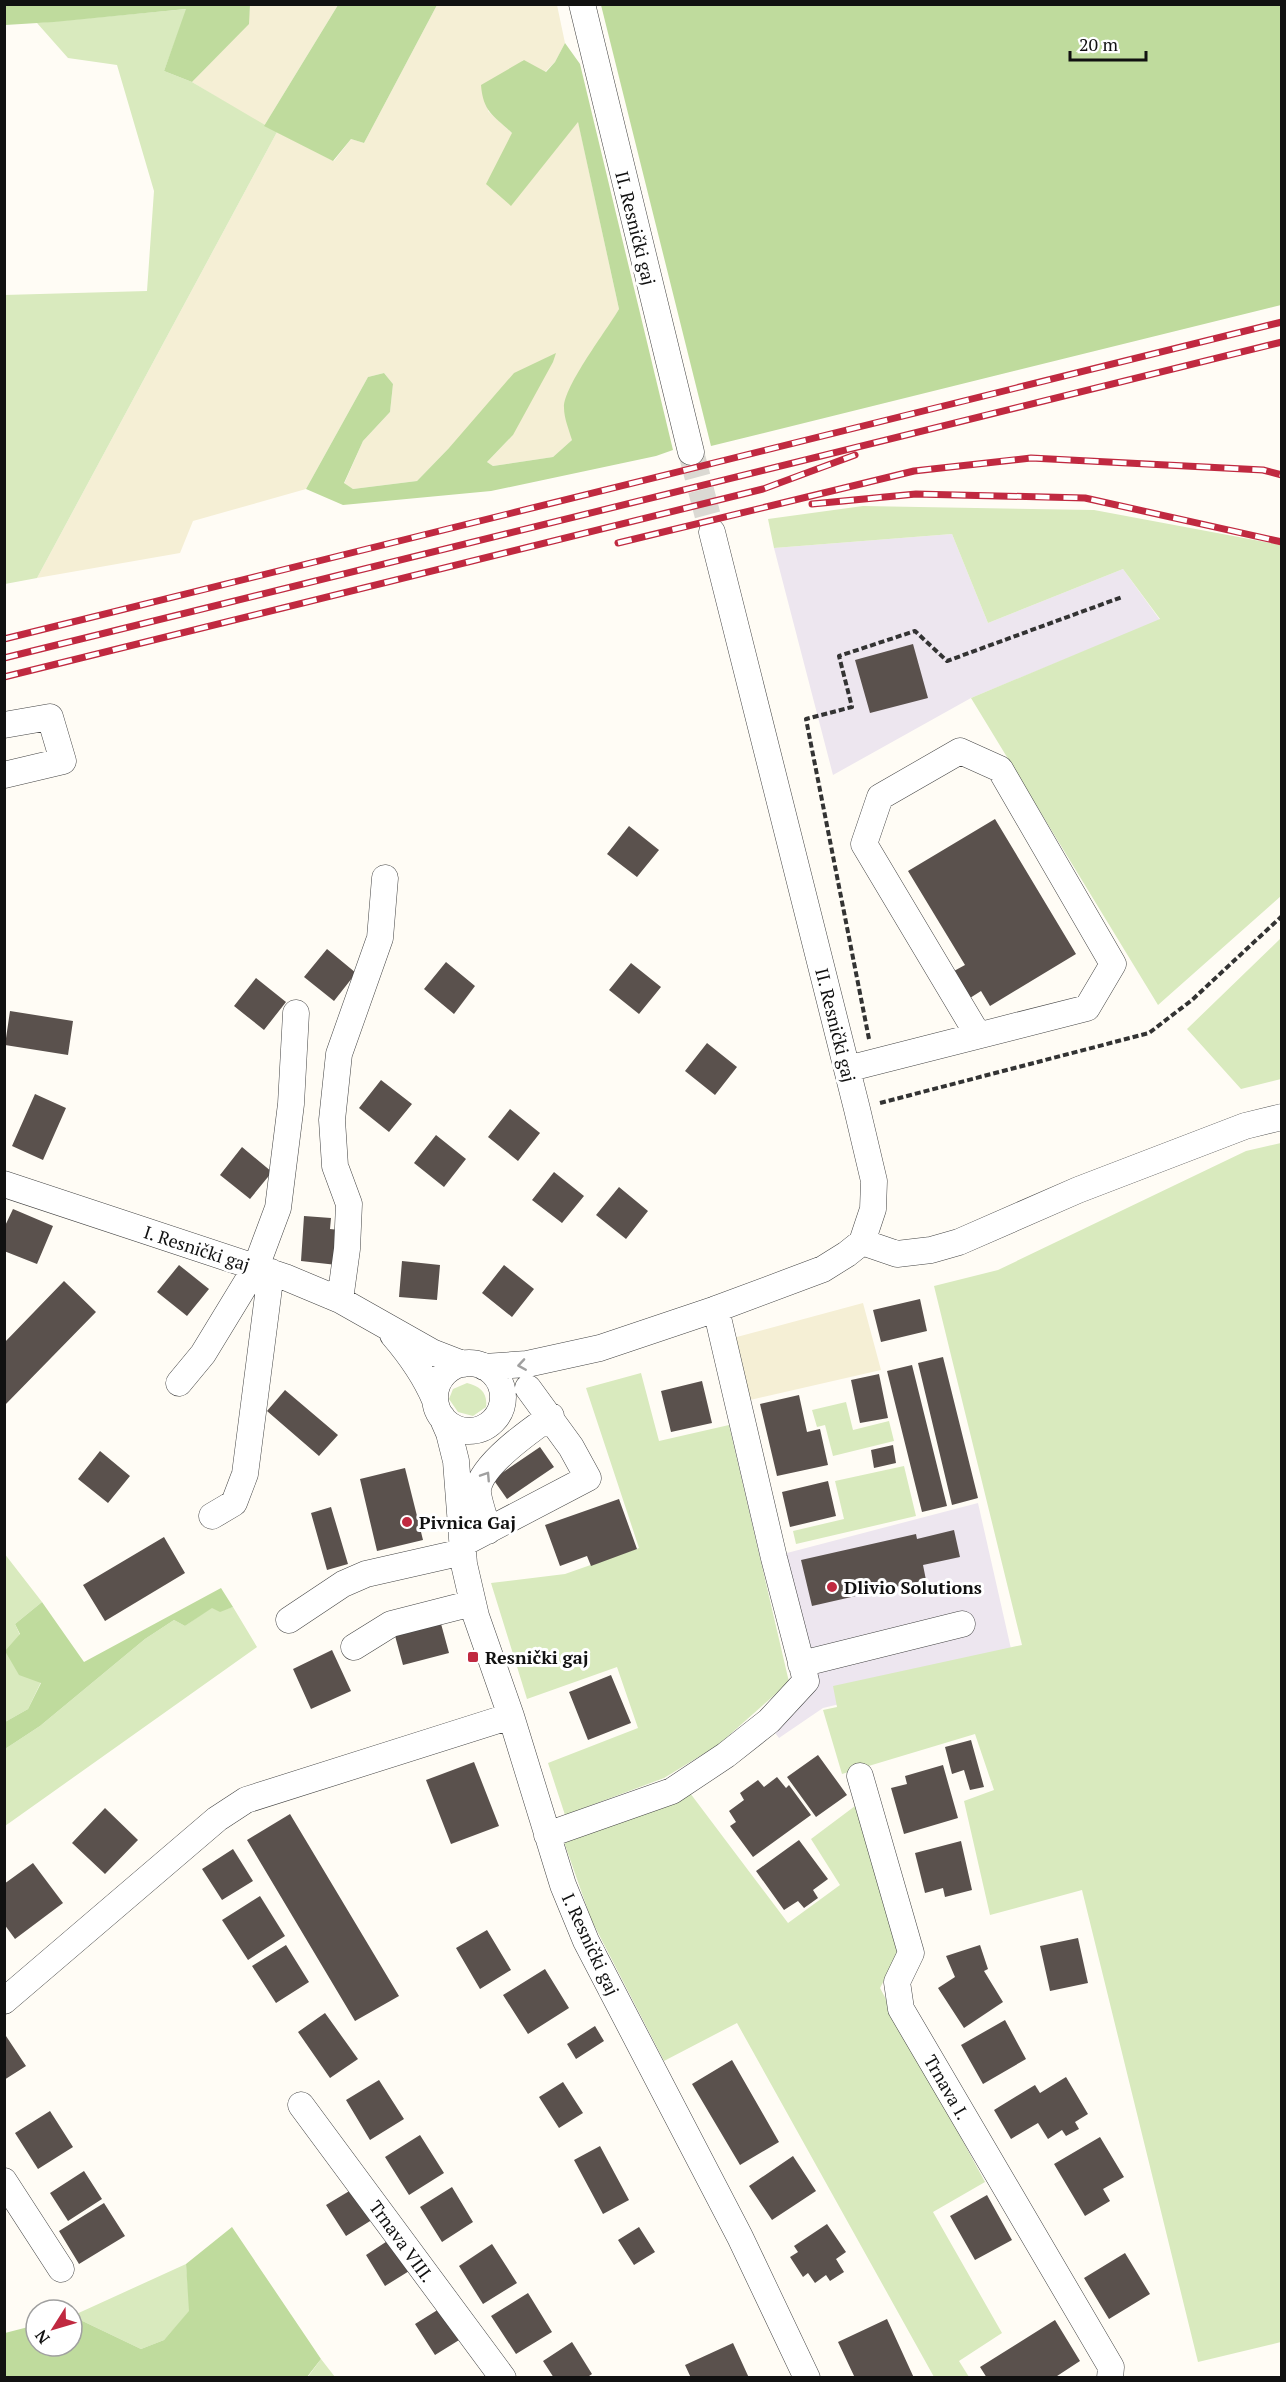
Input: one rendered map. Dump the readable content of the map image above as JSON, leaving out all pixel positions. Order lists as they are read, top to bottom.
{
  "streets": {
    "street": [
      "II. Resnički gaj",
      "I. Resnički gaj",
      "Trnava I.",
      "Trnava VIII."
    ]
  },
  "places": {
    "other": ["Pivnica Gaj", "Dlivio Solutions"],
    "transit": ["Resnički gaj"]
  },
  "scale_bar": "20 m",
  "north": "bottom left"
}
